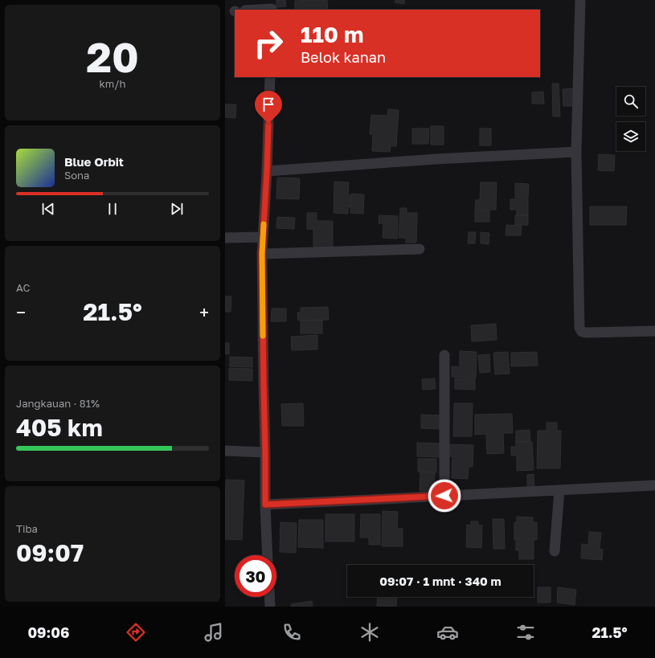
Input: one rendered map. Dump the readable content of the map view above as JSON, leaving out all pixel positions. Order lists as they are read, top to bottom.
{
  "page": {
    "tile": [
      ["20", "km/h"],
      "AC",
      ["Jangkauan · 81%", "405 km"],
      ["Tiba", "09:07"]
    ],
    "turn": ["110 m", "Belok kanan"],
    "song": ["Blue Orbit", "Sona"],
    "heat": ["−", "21.5°", "+"],
    "limit": "30",
    "trip": "09:07 · 1 mnt · 340 m",
    "tabs": ["09:06", "21.5°"]
  }
}
